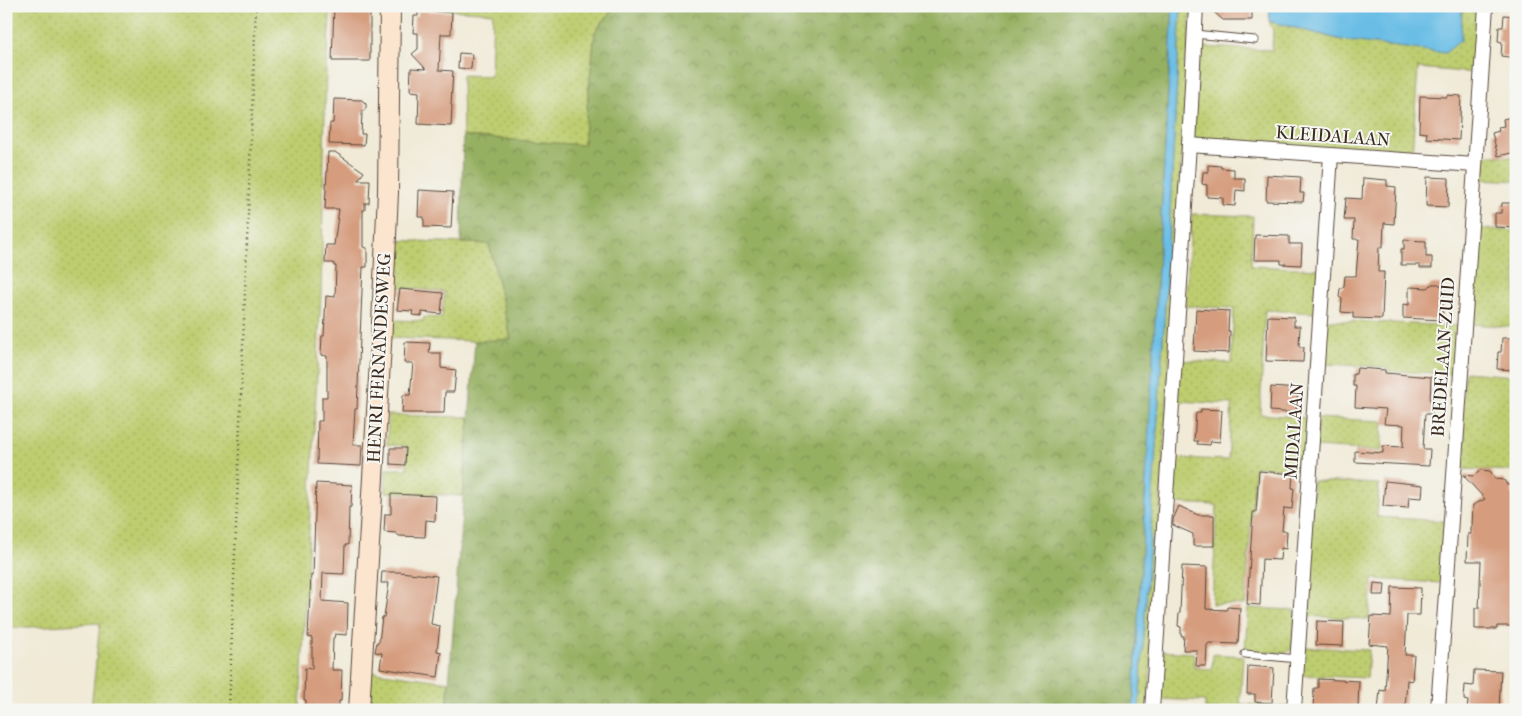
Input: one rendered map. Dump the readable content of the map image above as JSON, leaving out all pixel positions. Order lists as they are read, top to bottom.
{
  "streets": {
    "street": [
      "KLEIDALAAN",
      "BREDELAAN-ZUID",
      "HENRI FERNANDESWEG",
      "MIDALAAN"
    ]
  },
  "crossings": [
    ["KLEIDALAAN", "BREDELAAN-ZUID"],
    ["KLEIDALAAN", "MIDALAAN"]
  ]
}
